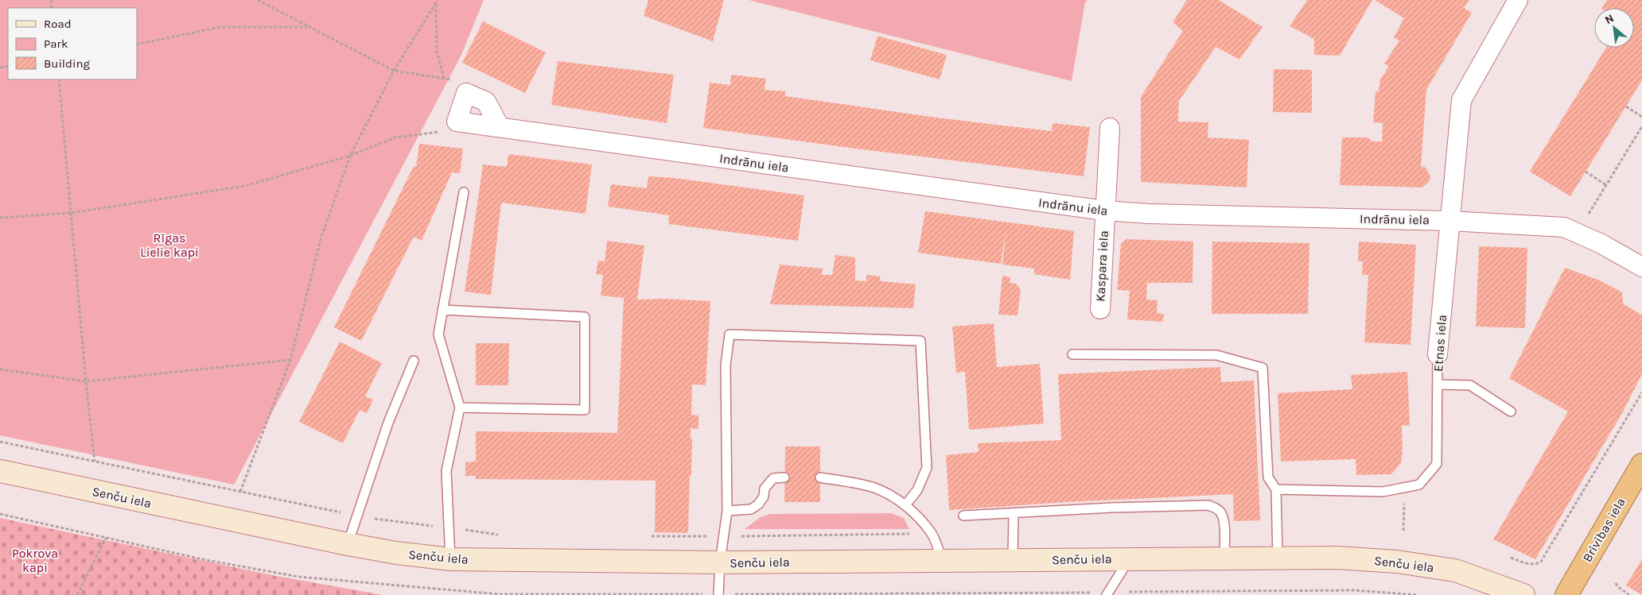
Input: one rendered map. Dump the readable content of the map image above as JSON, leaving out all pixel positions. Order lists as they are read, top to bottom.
{
  "streets": {
    "highway": ["Brīvības iela"],
    "main road": ["Senču iela"],
    "street": ["Indrānu iela", "Kaspara iela", "Etnas iela"]
  },
  "crossings": [
    ["Indrānu iela", "Kaspara iela"],
    ["Indrānu iela", "Etnas iela"]
  ],
  "parks": ["Rīgas Lielie kapi", "Pokrova kapi"],
  "legend": ["Road", "Park", "Building"],
  "north": "top left"
}
